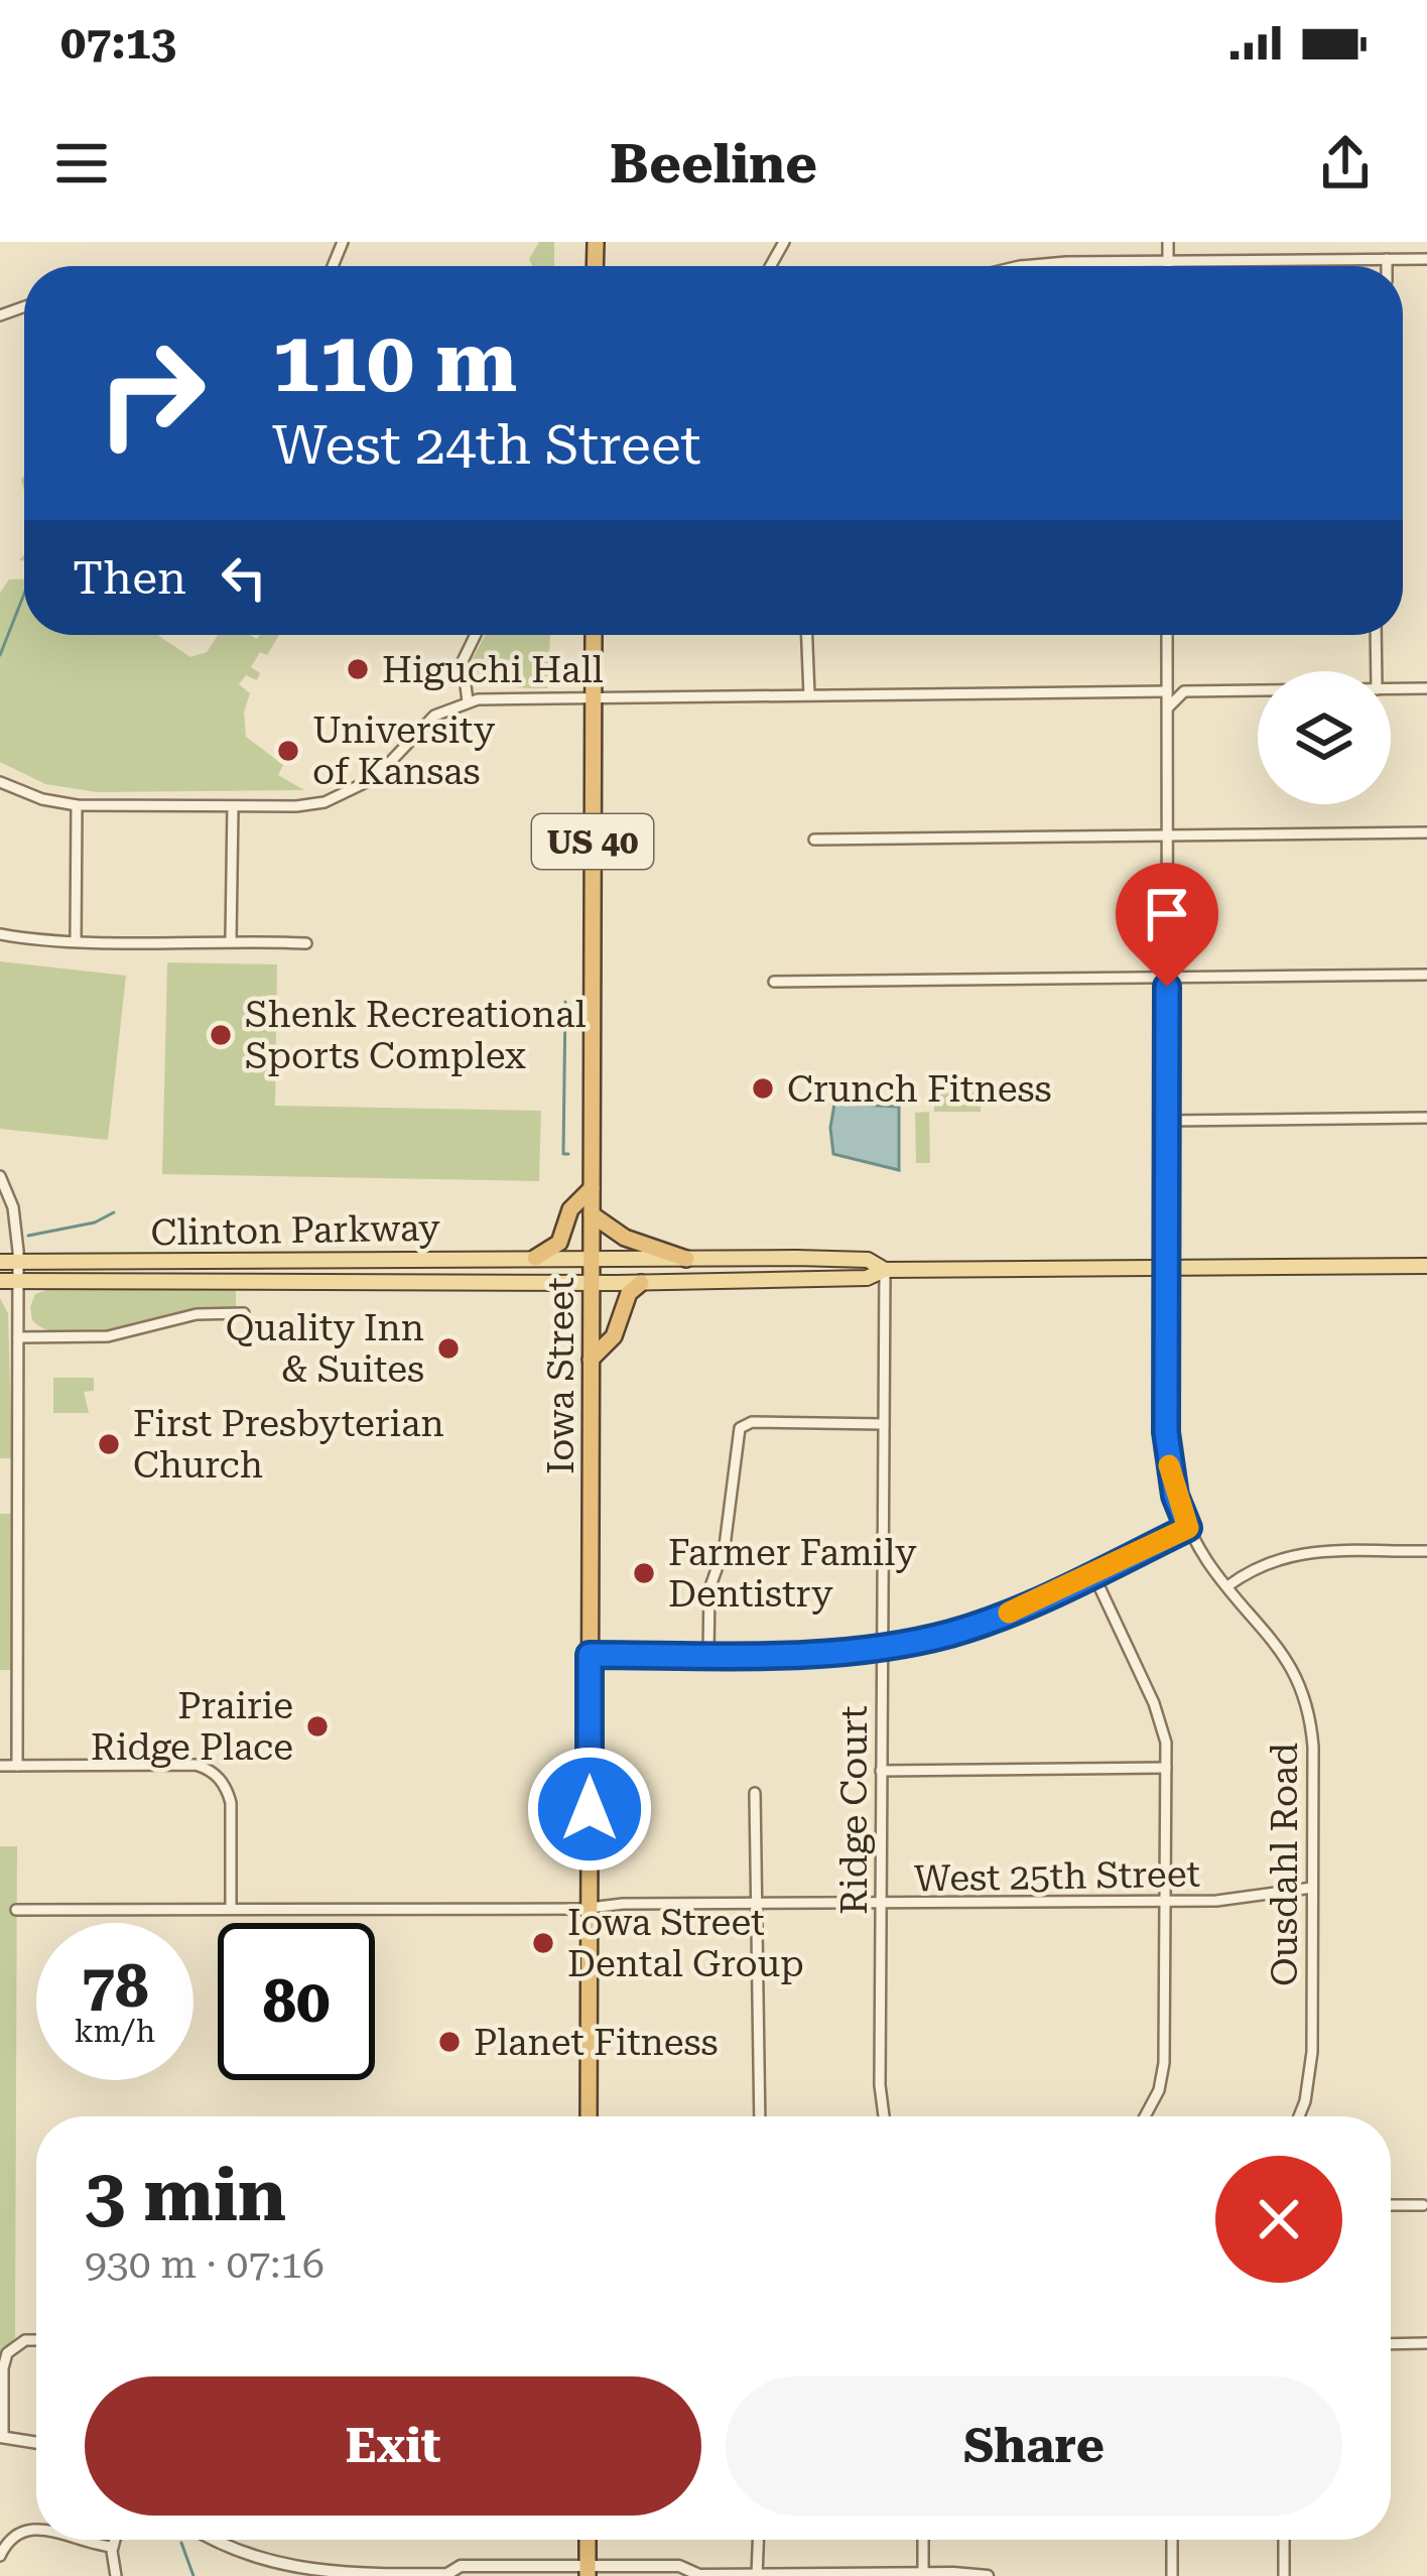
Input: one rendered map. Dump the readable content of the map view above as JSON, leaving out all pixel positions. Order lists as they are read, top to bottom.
{
  "streets": {
    "highway": ["US 40", "Iowa Street"],
    "main road": ["Clinton Parkway"],
    "street": ["Ridge Court", "Ousdahl Road", "West 25th Street"]
  },
  "crossings": [
    ["Clinton Parkway", "Iowa Street"],
    ["Clinton Parkway", "Ridge Court"],
    ["Iowa Street", "West 25th Street"],
    ["Ridge Court", "West 25th Street"],
    ["Ousdahl Road", "West 25th Street"]
  ],
  "places": [
    "Higuchi Hall",
    "University of Kansas",
    "Shenk Recreational Sports Complex",
    "Crunch Fitness",
    "Quality Inn & Suites",
    "First Presbyterian Church",
    "Farmer Family Dentistry",
    "Prairie Ridge Place",
    "Iowa Street Dental Group",
    "Planet Fitness"
  ],
  "page": {
    "status": "07:13",
    "header": "Beeline",
    "turn": ["110 m", "West 24th Street"],
    "then": "Then",
    "speed": "78 km/h",
    "limit": "80",
    "heading": ["3 min", "930 m · 07:16"],
    "buttons": ["Exit", "Share"]
  }
}
